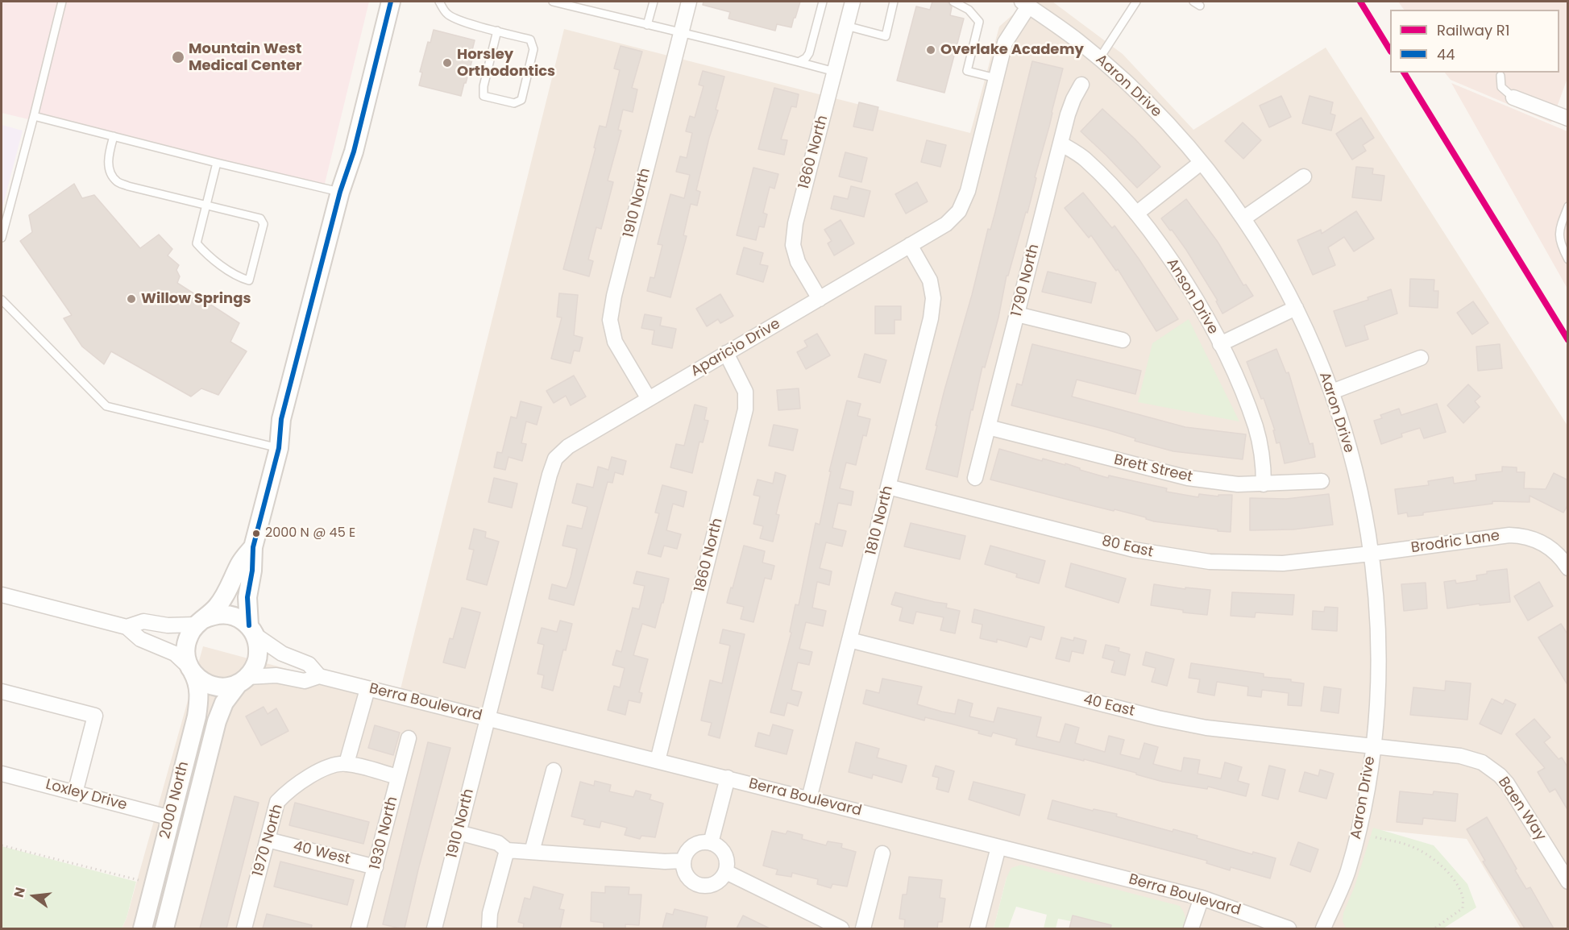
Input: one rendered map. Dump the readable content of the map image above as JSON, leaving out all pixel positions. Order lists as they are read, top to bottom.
{
  "streets": {
    "street": [
      "Aaron Drive",
      "1860 North",
      "1910 North",
      "1790 North",
      "Anson Drive",
      "Aparicio Drive",
      "Brett Street",
      "1810 North",
      "Brodric Lane",
      "80 East",
      "Berra Boulevard",
      "40 East",
      "Loxley Drive",
      "2000 North",
      "Baen Way",
      "1930 North",
      "1970 North",
      "40 West"
    ]
  },
  "crossings": [
    ["Aaron Drive", "Aparicio Drive"],
    ["Aaron Drive", "Brodric Lane"],
    ["Aaron Drive", "80 East"],
    ["Aaron Drive", "40 East"],
    ["Aaron Drive", "Baen Way"],
    ["1860 North", "Aparicio Drive"],
    ["1860 North", "Berra Boulevard"],
    ["1910 North", "Aparicio Drive"],
    ["1910 North", "Berra Boulevard"],
    ["1790 North", "Anson Drive"],
    ["1790 North", "Brett Street"],
    ["Anson Drive", "Brett Street"],
    ["Aparicio Drive", "1810 North"],
    ["Aparicio Drive", "Berra Boulevard"],
    ["1810 North", "80 East"],
    ["1810 North", "Berra Boulevard"],
    ["1810 North", "40 East"],
    ["Brodric Lane", "80 East"],
    ["Berra Boulevard", "2000 North"],
    ["40 East", "Baen Way"],
    ["Loxley Drive", "2000 North"],
    ["1930 North", "40 West"],
    ["1970 North", "40 West"]
  ],
  "places": [
    "Overlake Academy",
    "Mountain West Medical Center",
    "Horsley Orthodontics",
    "Willow Springs",
    "2000 N @ 45 E"
  ],
  "lines": ["rail line R1", "transit line 44"],
  "legend": ["Railway R1", "44"],
  "north": "left"
}
